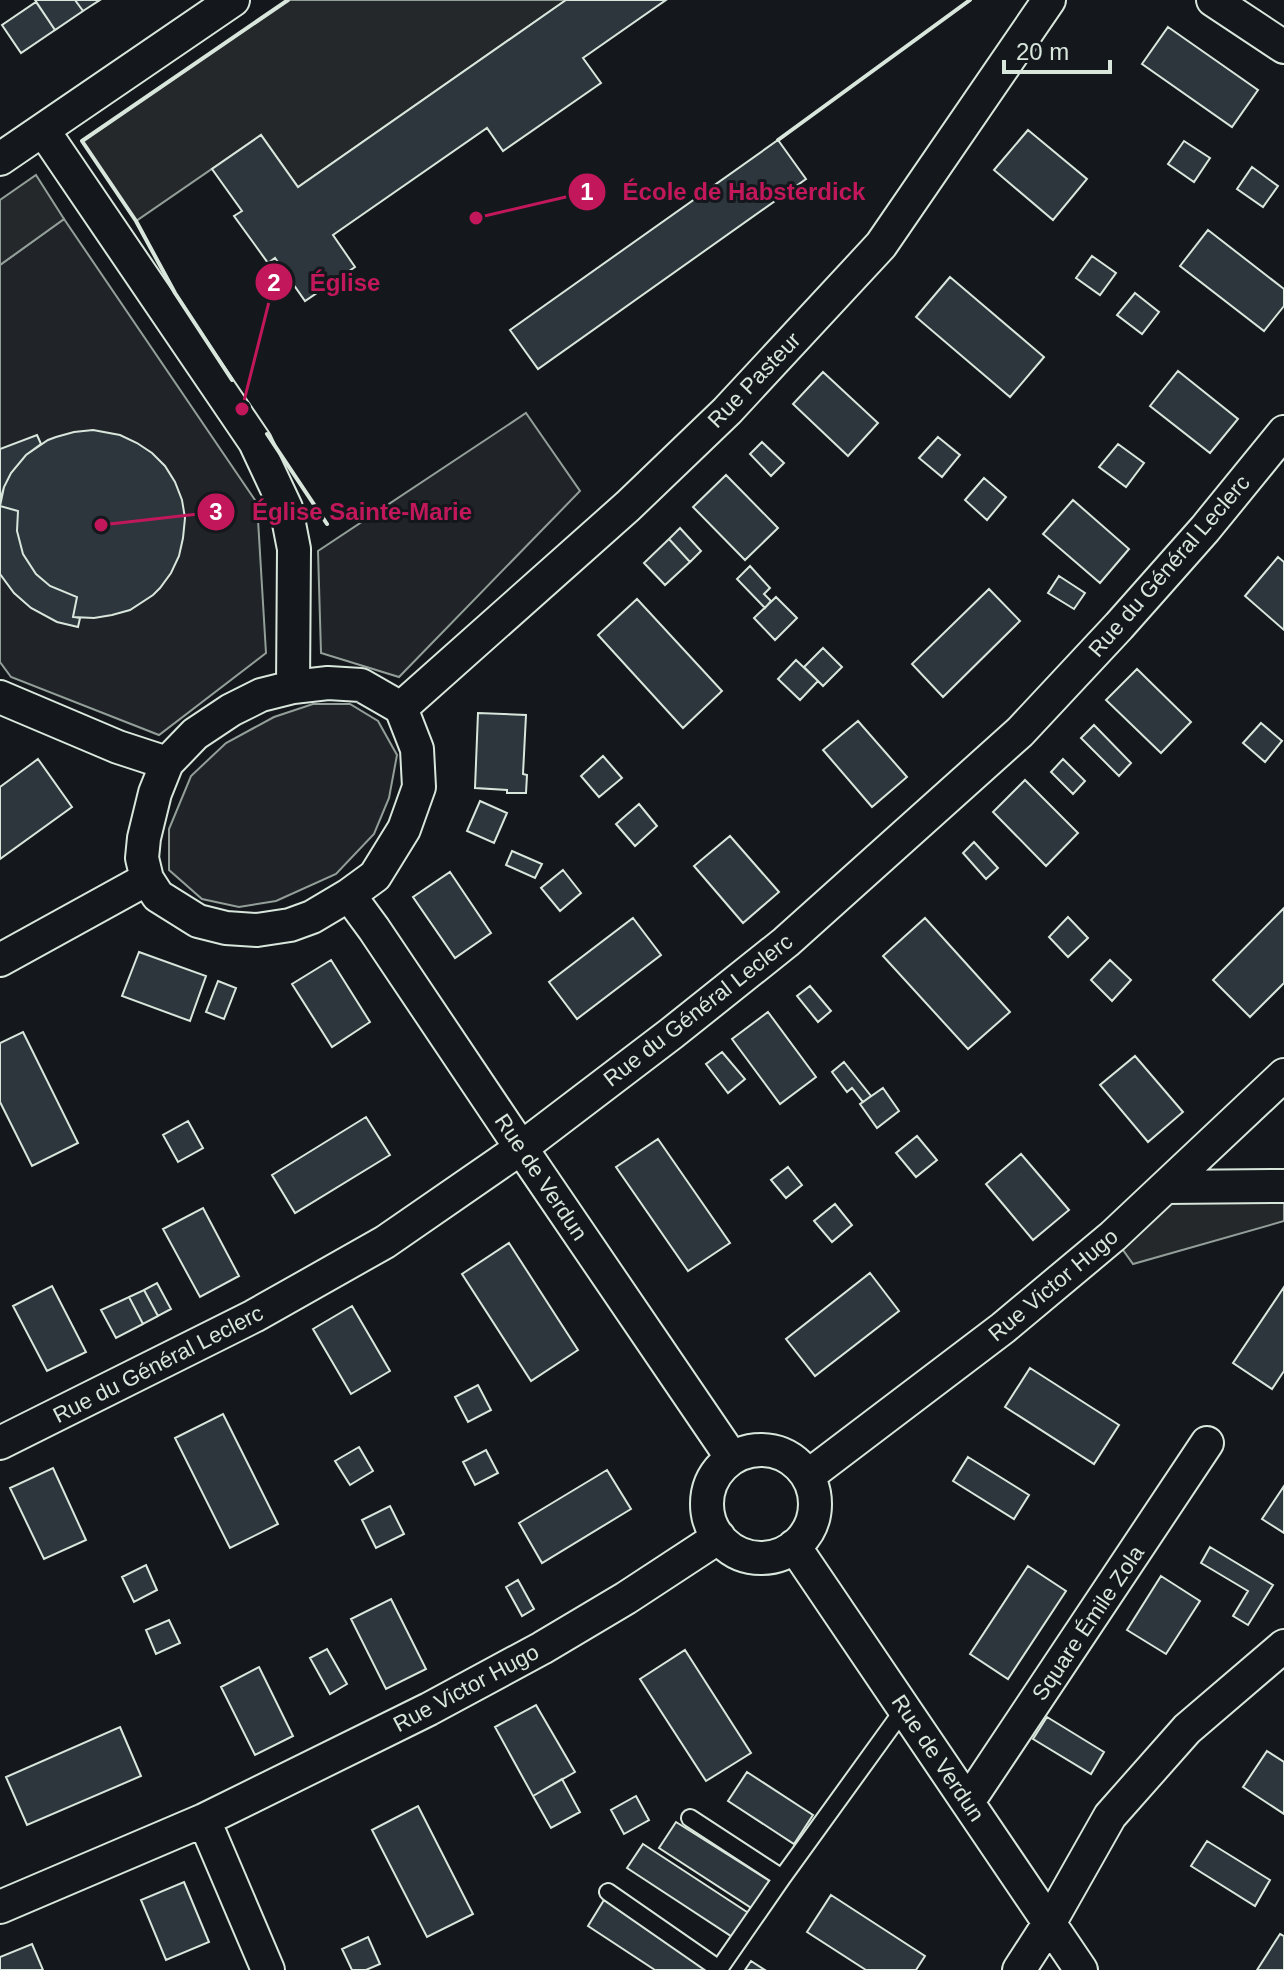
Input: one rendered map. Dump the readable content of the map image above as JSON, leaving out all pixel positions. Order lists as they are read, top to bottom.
{
  "streets": {
    "street": [
      "Rue Pasteur",
      "Rue du Général Leclerc",
      "Rue de Verdun",
      "Rue Victor Hugo",
      "Square Émile Zola"
    ]
  },
  "crossings": [
    ["Rue Pasteur", "Rue de Verdun"],
    ["Rue du Général Leclerc", "Rue de Verdun"],
    ["Rue de Verdun", "Rue Victor Hugo"],
    ["Rue de Verdun", "Square Émile Zola"]
  ],
  "places": ["École de Habsterdick", "Église", "Église Sainte-Marie"],
  "scale_bar": "20 m"
}
